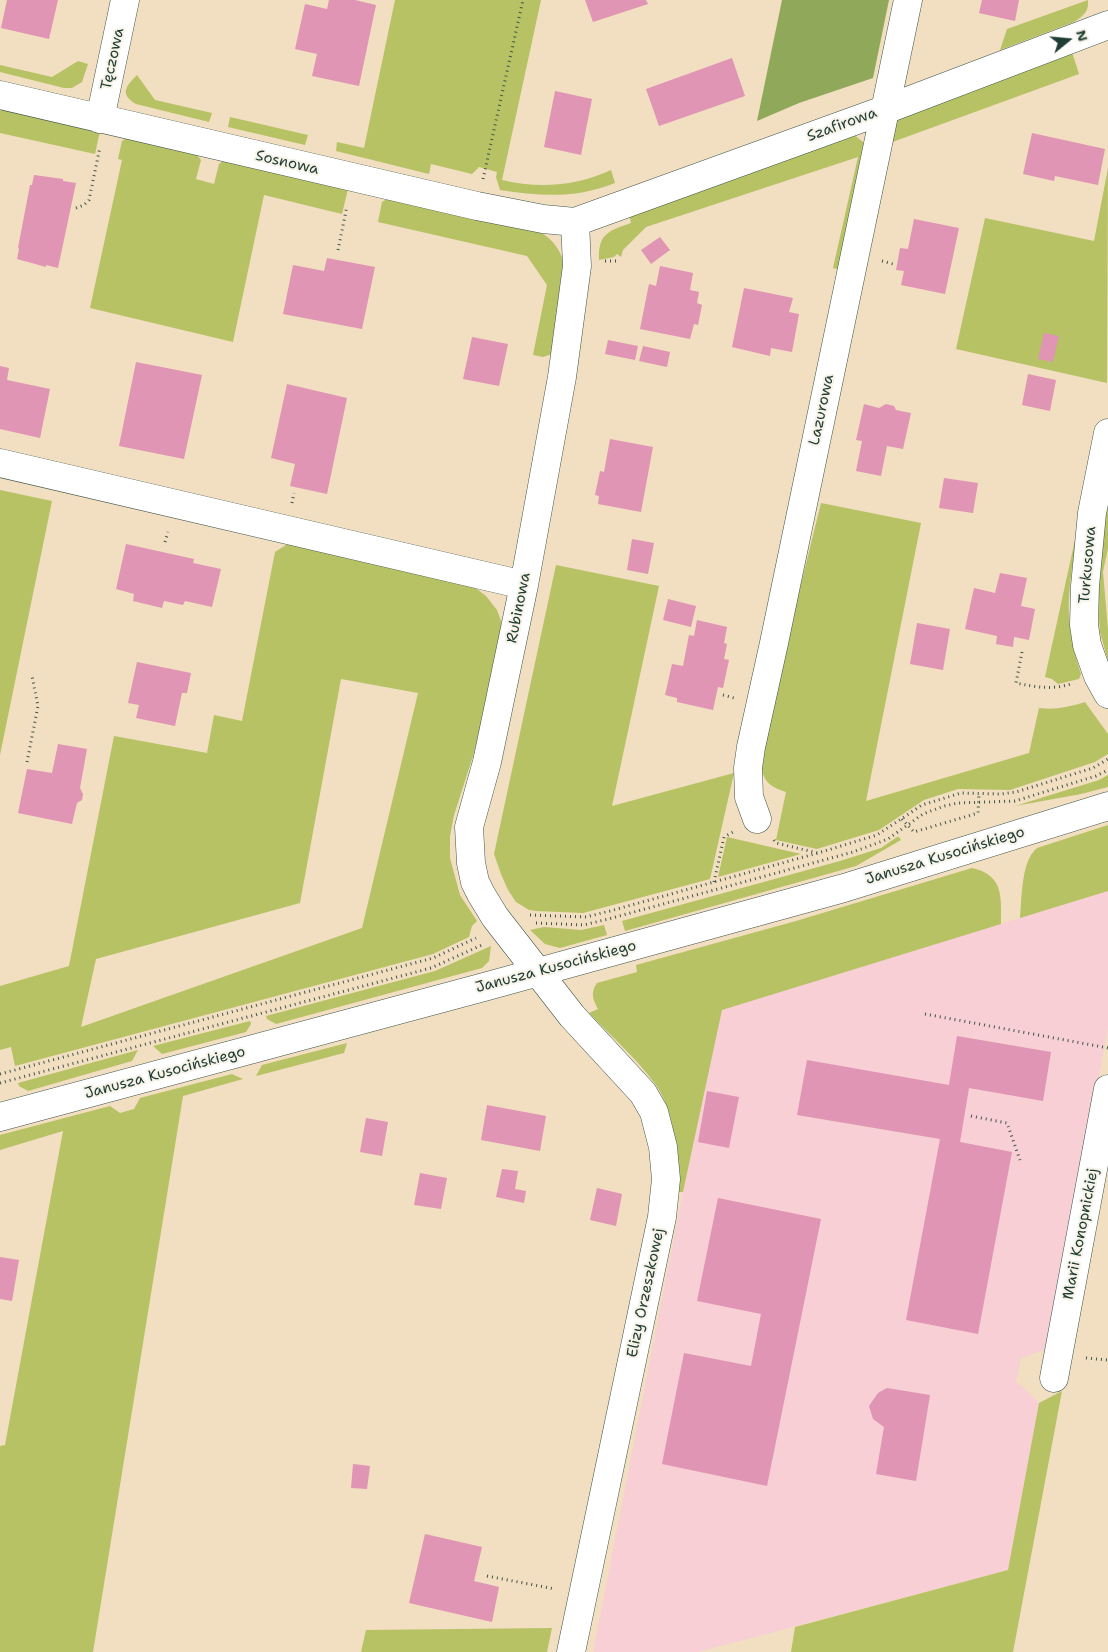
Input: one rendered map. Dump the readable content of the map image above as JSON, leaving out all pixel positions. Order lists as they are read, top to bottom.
{
  "streets": {
    "street": [
      "Tęczowa",
      "Szafirowa",
      "Sosnowa",
      "Lazurowa",
      "Turkusowa",
      "Rubinowa",
      "Janusza Kusocińskiego",
      "Marii Konopnickiej",
      "Elizy Orzeszkowej"
    ]
  },
  "crossings": [
    ["Tęczowa", "Sosnowa"],
    ["Szafirowa", "Sosnowa"],
    ["Szafirowa", "Lazurowa"],
    ["Szafirowa", "Rubinowa"],
    ["Sosnowa", "Rubinowa"],
    ["Rubinowa", "Janusza Kusocińskiego"],
    ["Rubinowa", "Elizy Orzeszkowej"],
    ["Janusza Kusocińskiego", "Elizy Orzeszkowej"]
  ],
  "north": "right"
}
